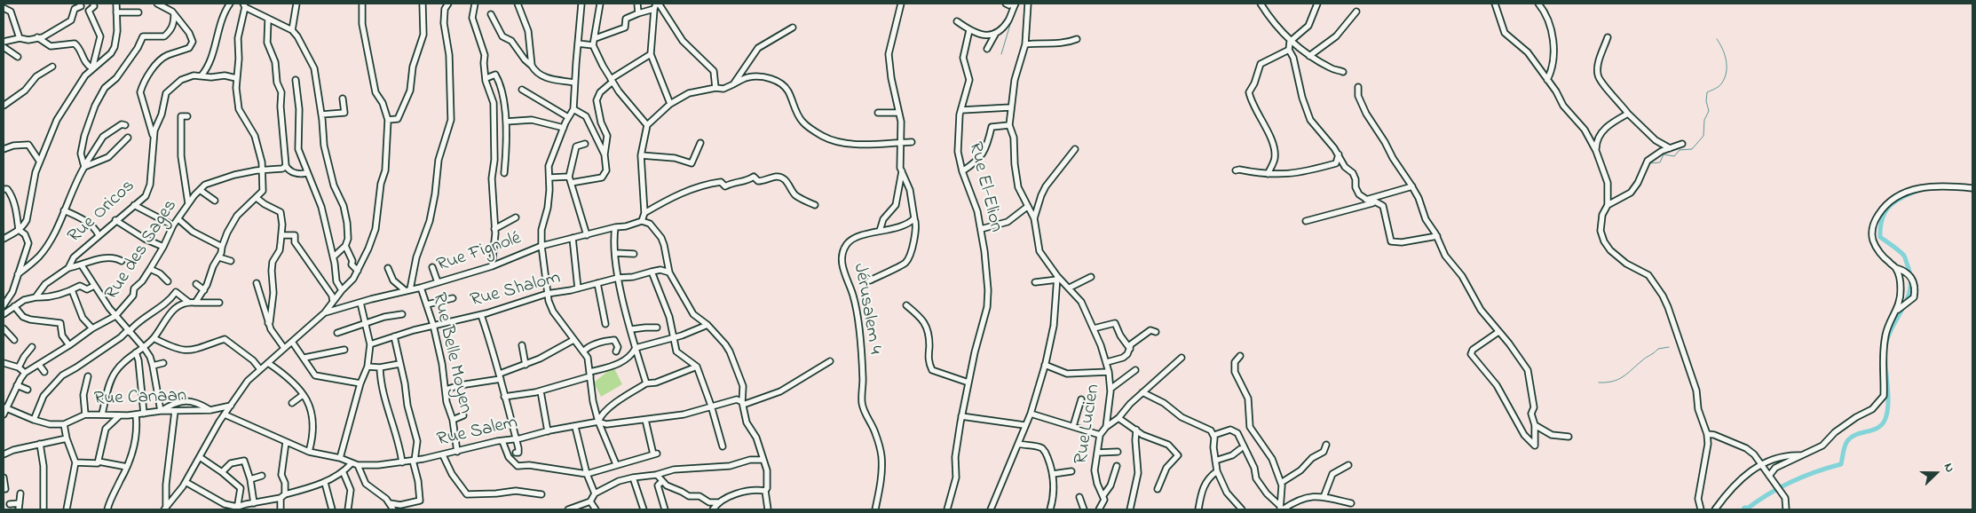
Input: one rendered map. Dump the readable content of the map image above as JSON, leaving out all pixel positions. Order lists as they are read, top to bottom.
{
  "streets": {
    "street": [
      "Rue El-Elion",
      "Rue Oricos",
      "Rue des Sages",
      "Rue Fignolé",
      "Rue Shalom",
      "Jérusalem 4",
      "Rue Belle Moyen",
      "Rue Canaan",
      "Rue Lucien",
      "Rue Salem"
    ]
  },
  "crossings": [
    ["Rue Fignolé", "Rue Belle Moyen"],
    ["Rue Shalom", "Rue Belle Moyen"],
    ["Rue Belle Moyen", "Rue Salem"]
  ],
  "north": "right"
}
